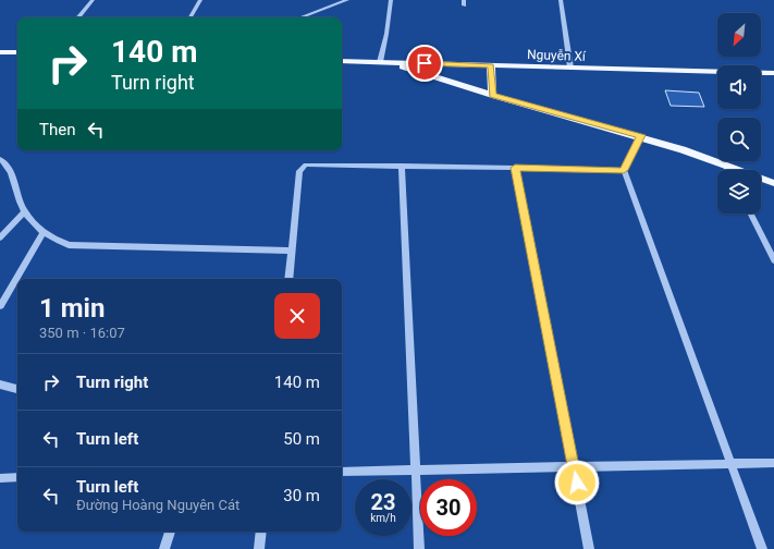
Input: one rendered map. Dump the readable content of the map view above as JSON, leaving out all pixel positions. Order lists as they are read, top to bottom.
{
  "streets": {
    "main road": ["Nguyễn Xí"]
  },
  "north": "bottom left",
  "page": {
    "turn": ["140 m", "Turn right"],
    "then": "Then",
    "heading": ["1 min", "350 m · 16:07"],
    "list": [
      {
        "name": "Turn right",
        "value": "140 m"
      },
      {
        "name": "Turn left",
        "value": "50 m"
      },
      {
        "name": "Turn left",
        "note": "Đường Hoàng Nguyên Cát",
        "value": "30 m"
      }
    ],
    "speed": "23 km/h",
    "limit": "30"
  }
}
